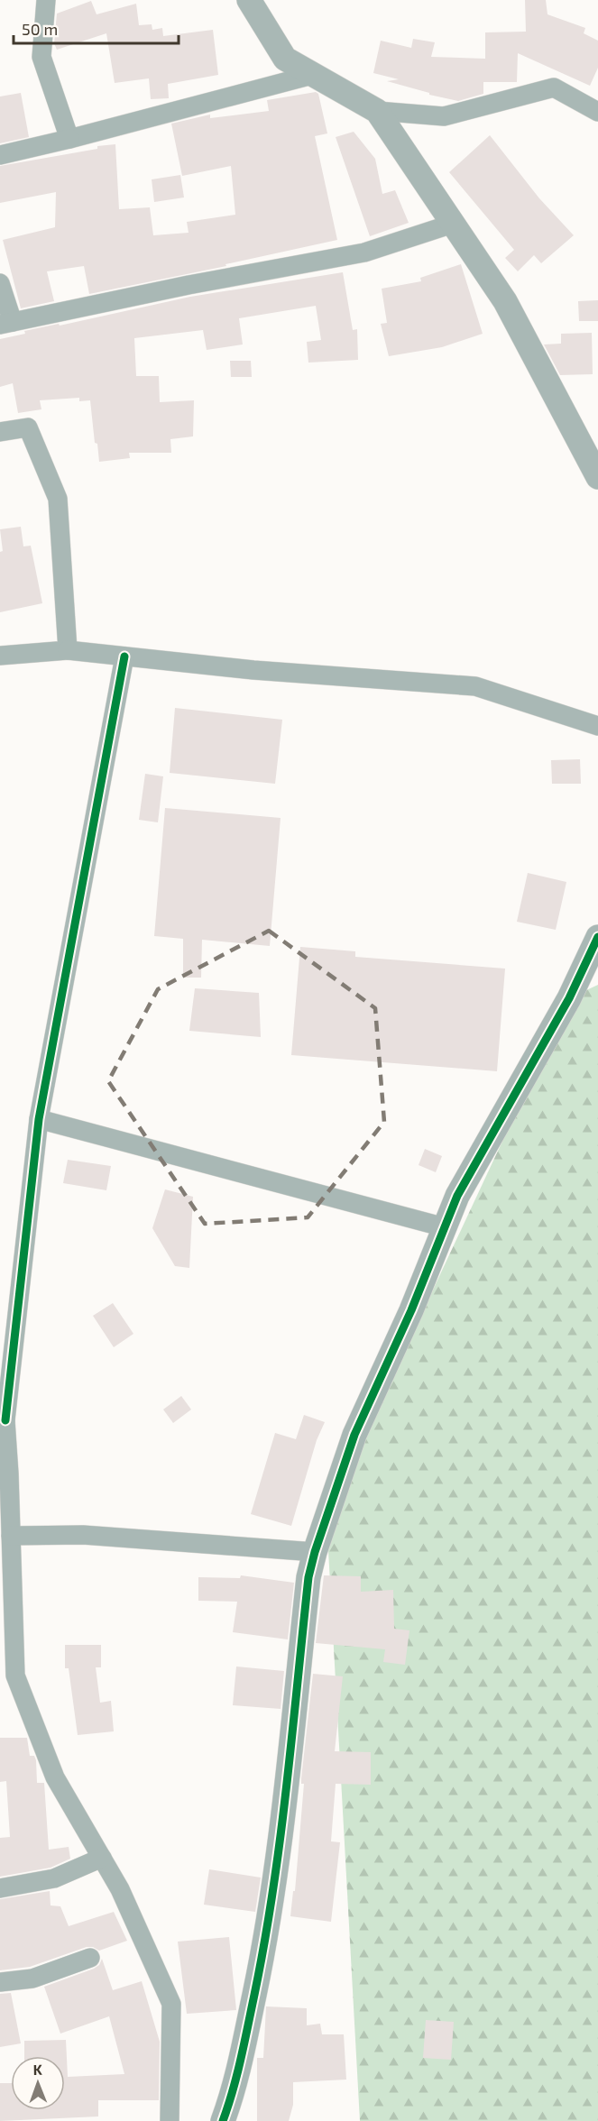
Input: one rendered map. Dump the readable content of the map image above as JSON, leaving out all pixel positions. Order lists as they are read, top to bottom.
{
  "scale_bar": "50 m",
  "north": "top"
}
